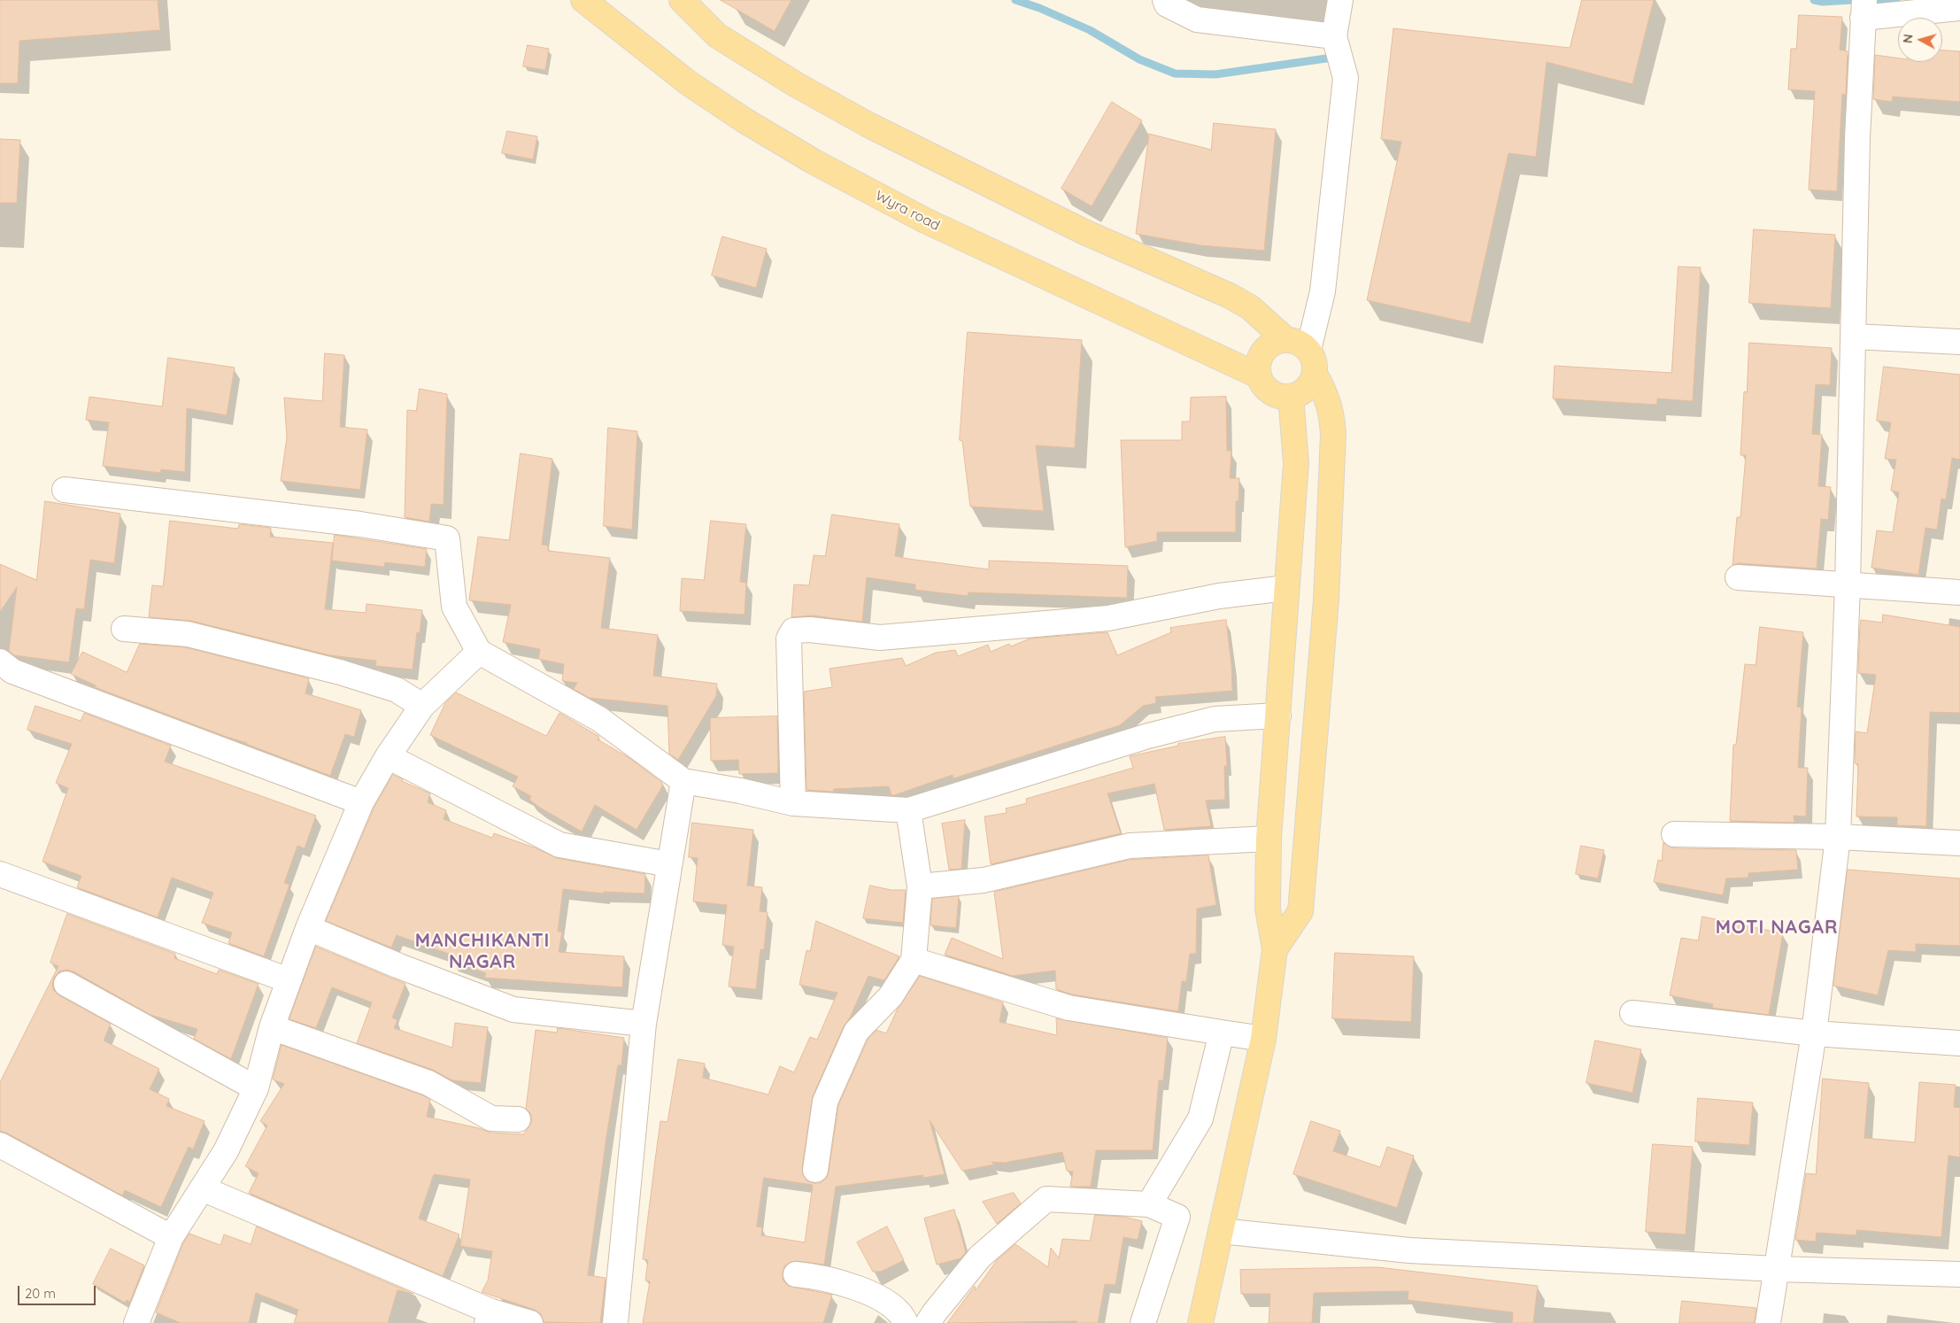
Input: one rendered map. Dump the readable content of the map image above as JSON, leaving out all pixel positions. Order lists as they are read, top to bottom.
{
  "streets": {
    "main road": ["Wyra road"]
  },
  "districts": ["MOTI NAGAR", "MANCHIKANTI NAGAR"],
  "scale_bar": "20 m",
  "north": "left"
}
